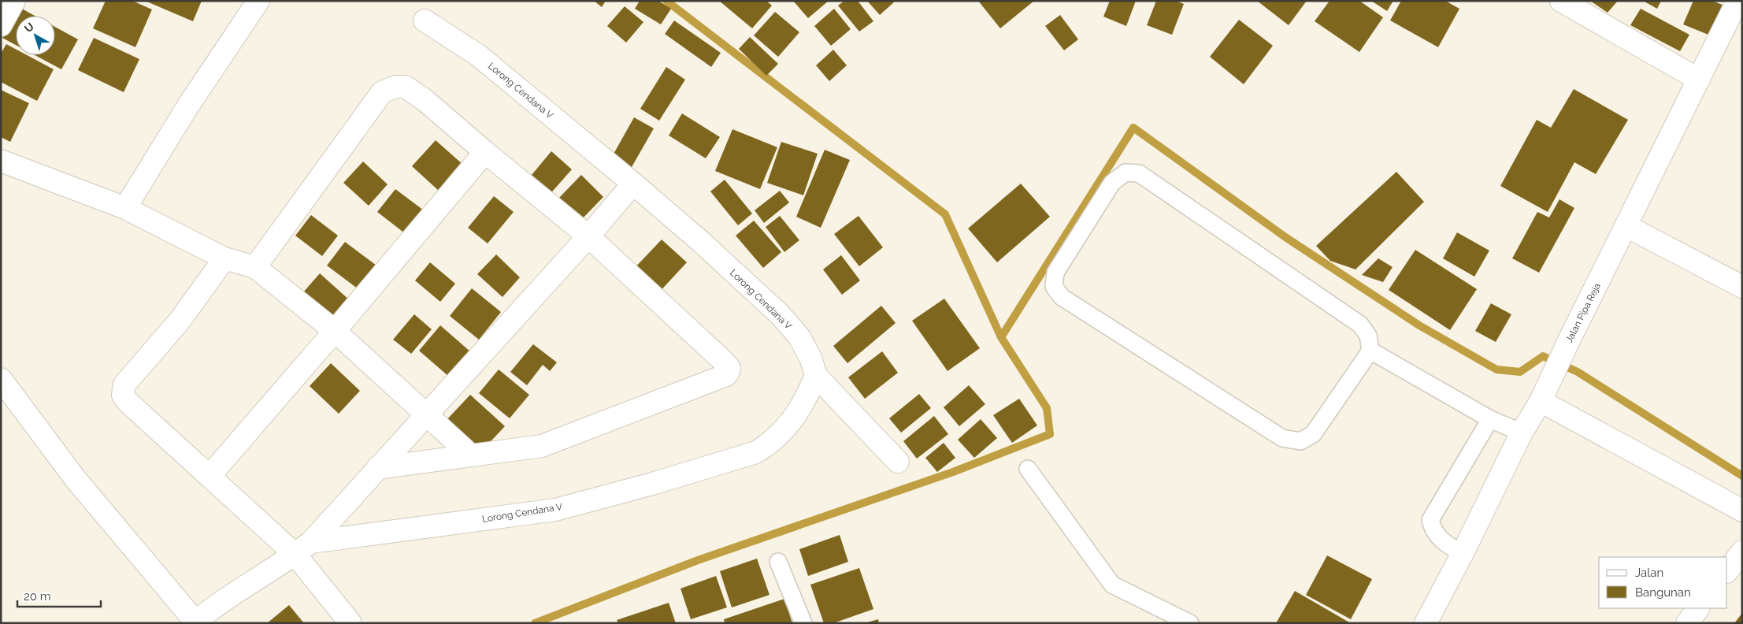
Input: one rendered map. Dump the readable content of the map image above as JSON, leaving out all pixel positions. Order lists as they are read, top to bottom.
{
  "streets": {
    "street": ["Lorong Cendana V", "Jalan Pipa Reja"]
  },
  "legend": ["Jalan", "Bangunan"],
  "scale_bar": "20 m",
  "north": "top left"
}
